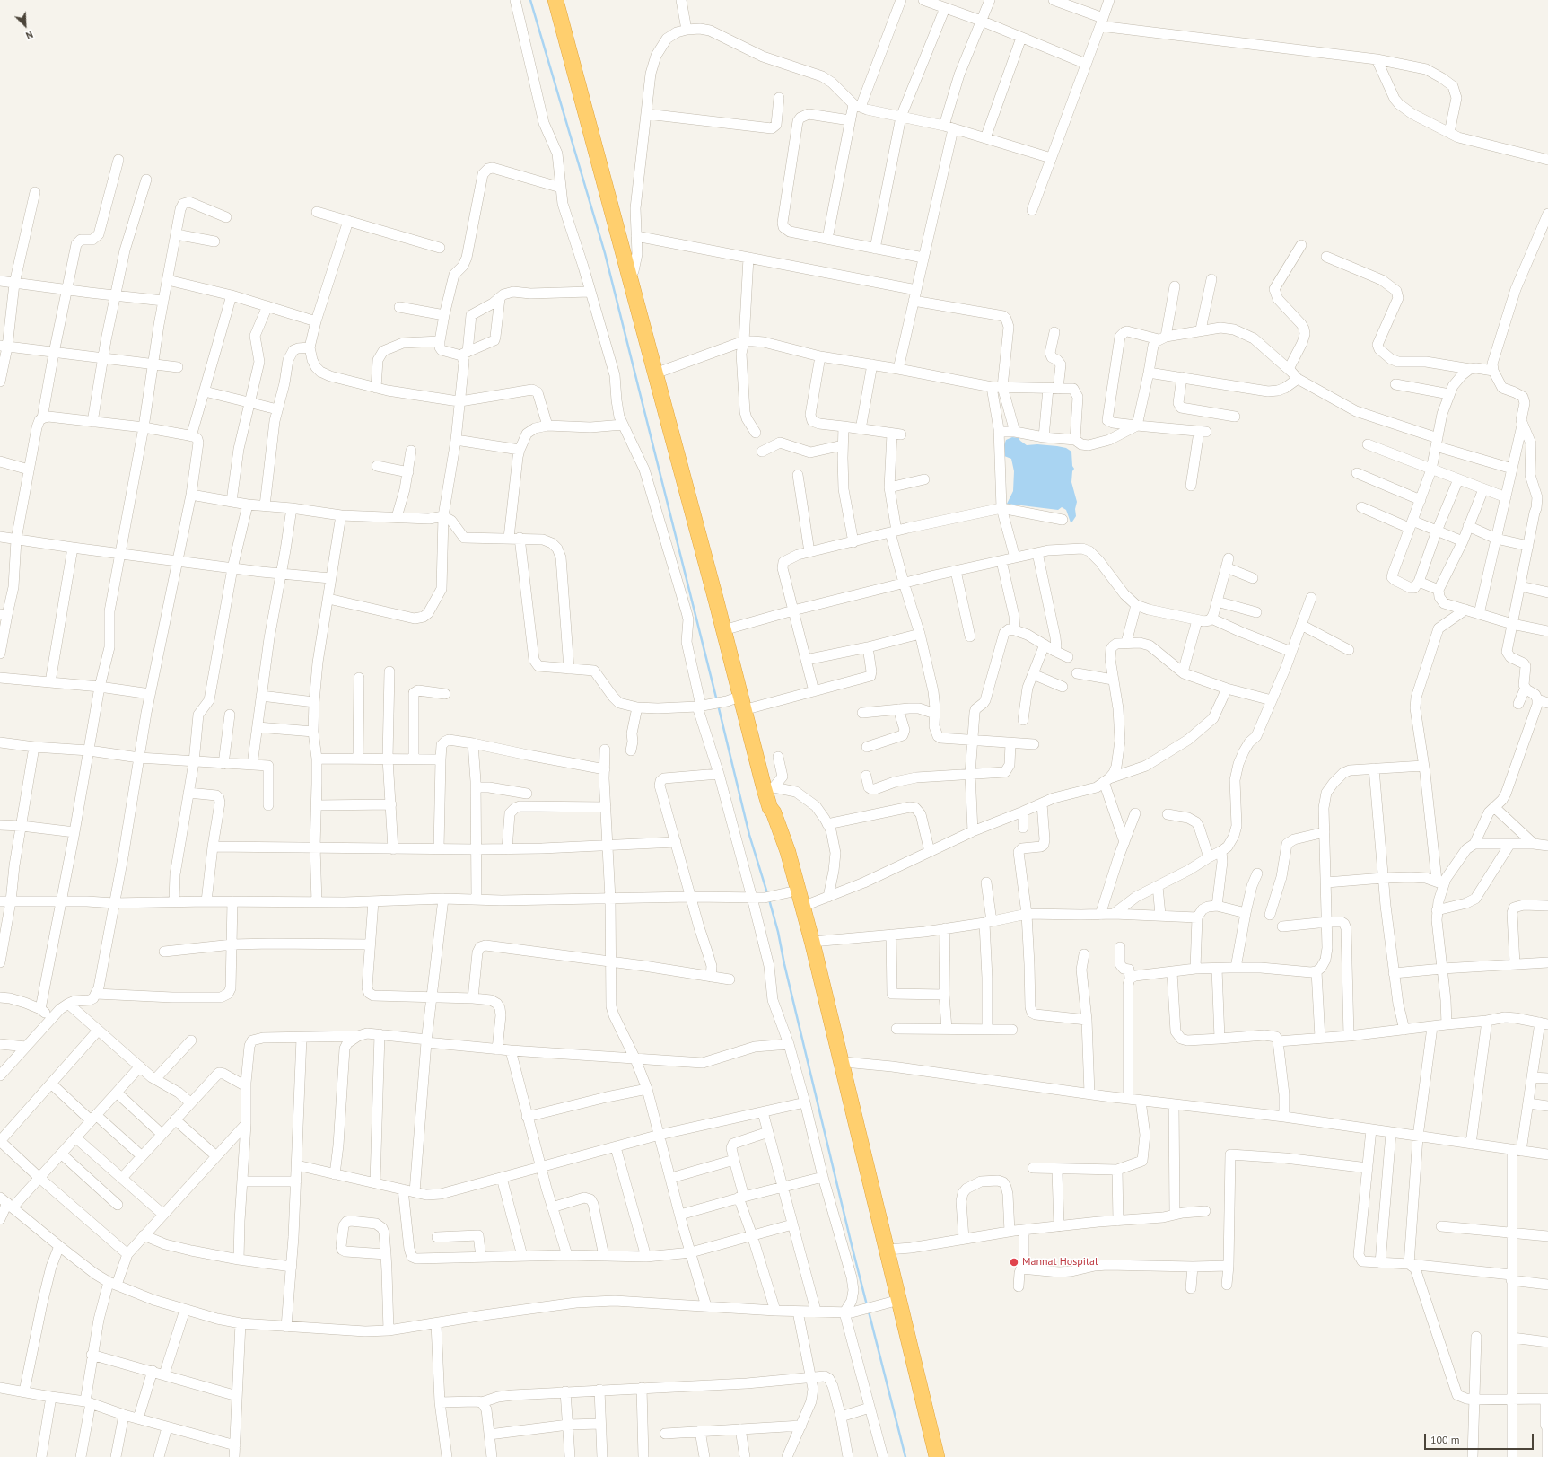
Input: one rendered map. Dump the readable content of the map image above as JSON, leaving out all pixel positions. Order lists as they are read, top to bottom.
{
  "places": ["Mannat Hospital"],
  "scale_bar": "100 m",
  "north": "bottom right"
}
